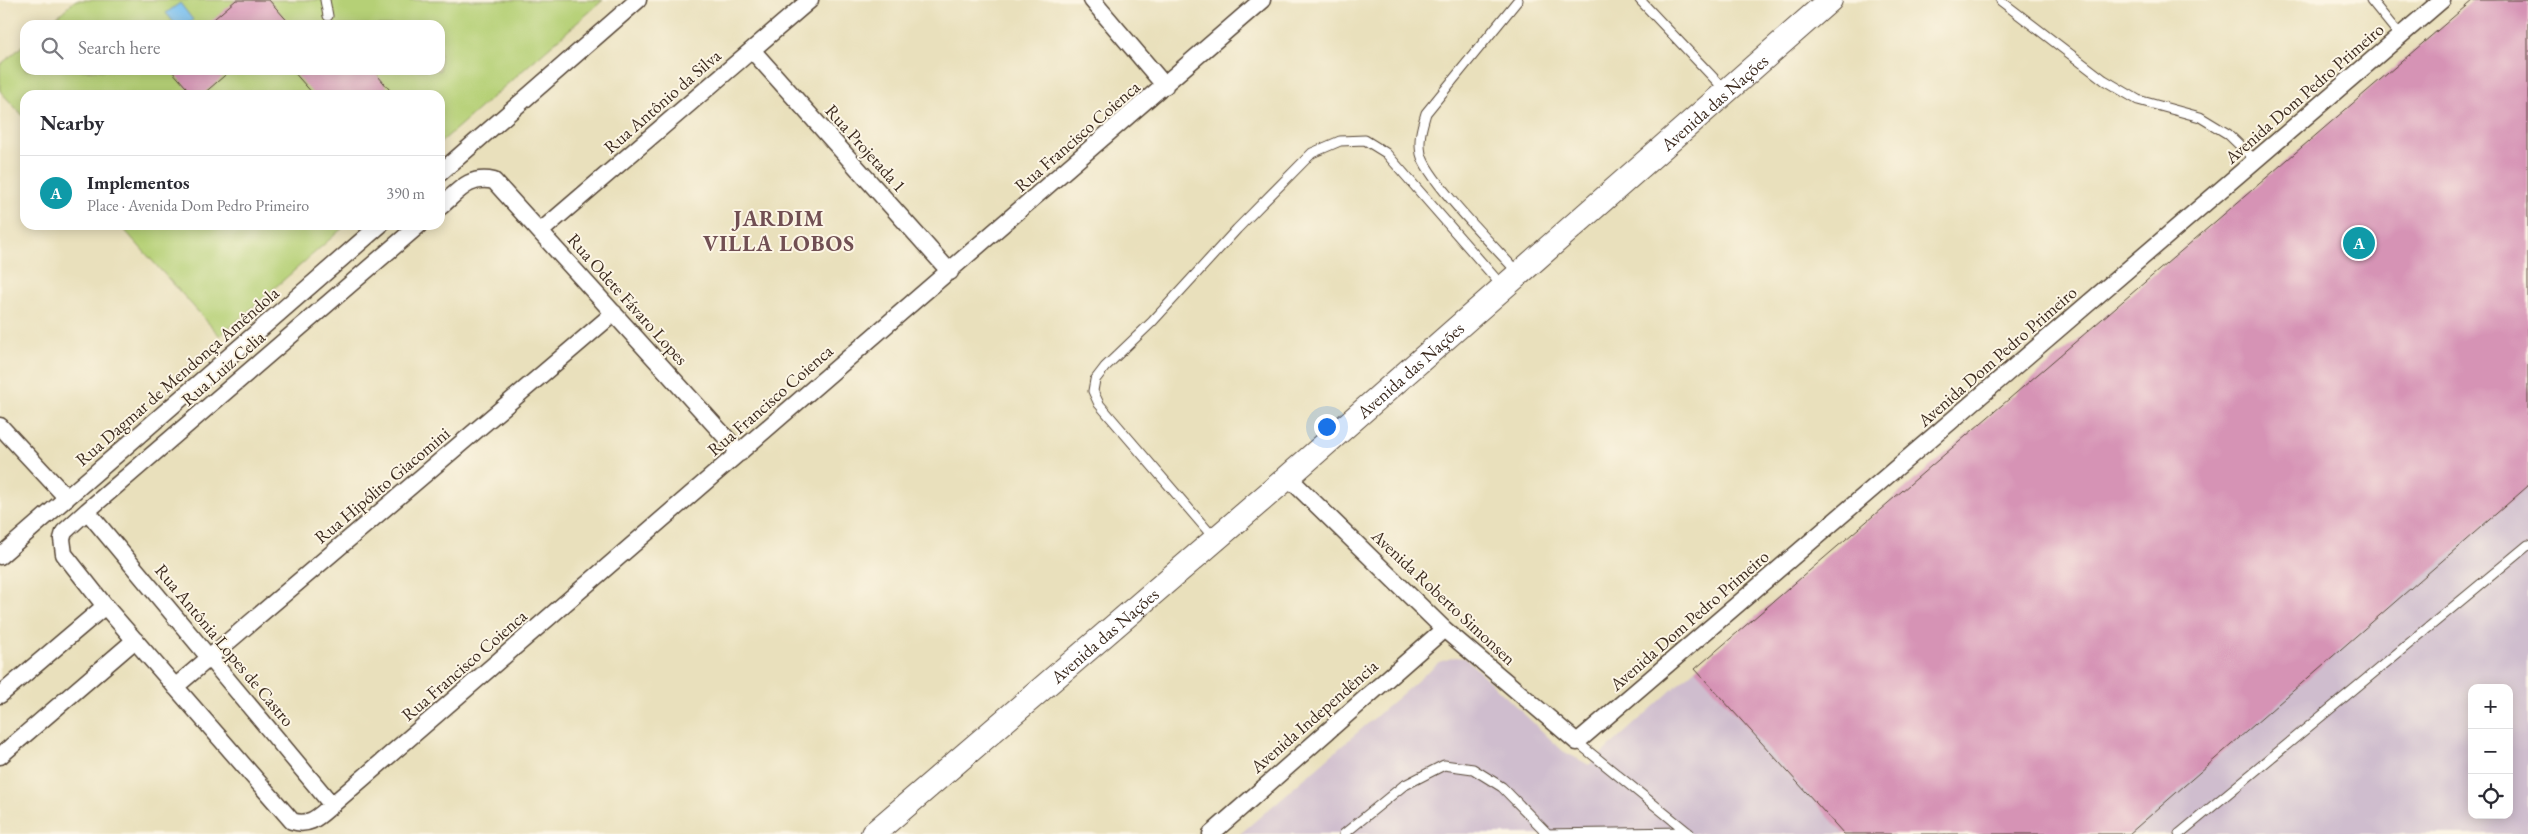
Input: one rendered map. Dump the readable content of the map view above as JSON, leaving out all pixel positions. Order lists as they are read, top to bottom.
{
  "streets": {
    "street": [
      "Avenida Dom Pedro Primeiro",
      "Rua Antônio da Silva",
      "Avenida das Nações",
      "Rua Francisco Coienca",
      "Rua Projetada 1",
      "Rua Odete Fávaro Lopes",
      "Rua Luiz Celia",
      "Rua Dagmar de Mendonça Amêndola",
      "Rua Hipólito Giacomini",
      "Avenida Roberto Simonsen",
      "Rua Antônia Lopes de Castro",
      "Avenida Independência"
    ]
  },
  "crossings": [
    ["Avenida Dom Pedro Primeiro", "Avenida Roberto Simonsen"],
    ["Rua Antônio da Silva", "Rua Projetada 1"],
    ["Rua Antônio da Silva", "Rua Odete Fávaro Lopes"],
    ["Avenida das Nações", "Avenida Roberto Simonsen"],
    ["Rua Francisco Coienca", "Rua Projetada 1"],
    ["Rua Francisco Coienca", "Rua Odete Fávaro Lopes"],
    ["Rua Francisco Coienca", "Rua Hipólito Giacomini"],
    ["Rua Francisco Coienca", "Rua Antônia Lopes de Castro"],
    ["Rua Odete Fávaro Lopes", "Rua Hipólito Giacomini"],
    ["Rua Luiz Celia", "Rua Antônia Lopes de Castro"],
    ["Rua Hipólito Giacomini", "Rua Antônia Lopes de Castro"],
    ["Avenida Roberto Simonsen", "Avenida Independência"]
  ],
  "districts": ["JARDIM VILLA LOBOS"],
  "page": {
    "search": "Search here",
    "heading": "Nearby",
    "list": [
      {
        "mark": "A",
        "name": "Implementos",
        "note": "Place · Avenida Dom Pedro Primeiro",
        "value": "390 m"
      }
    ],
    "pins": "A",
    "map_buttons": ["+", "−"]
  }
}
